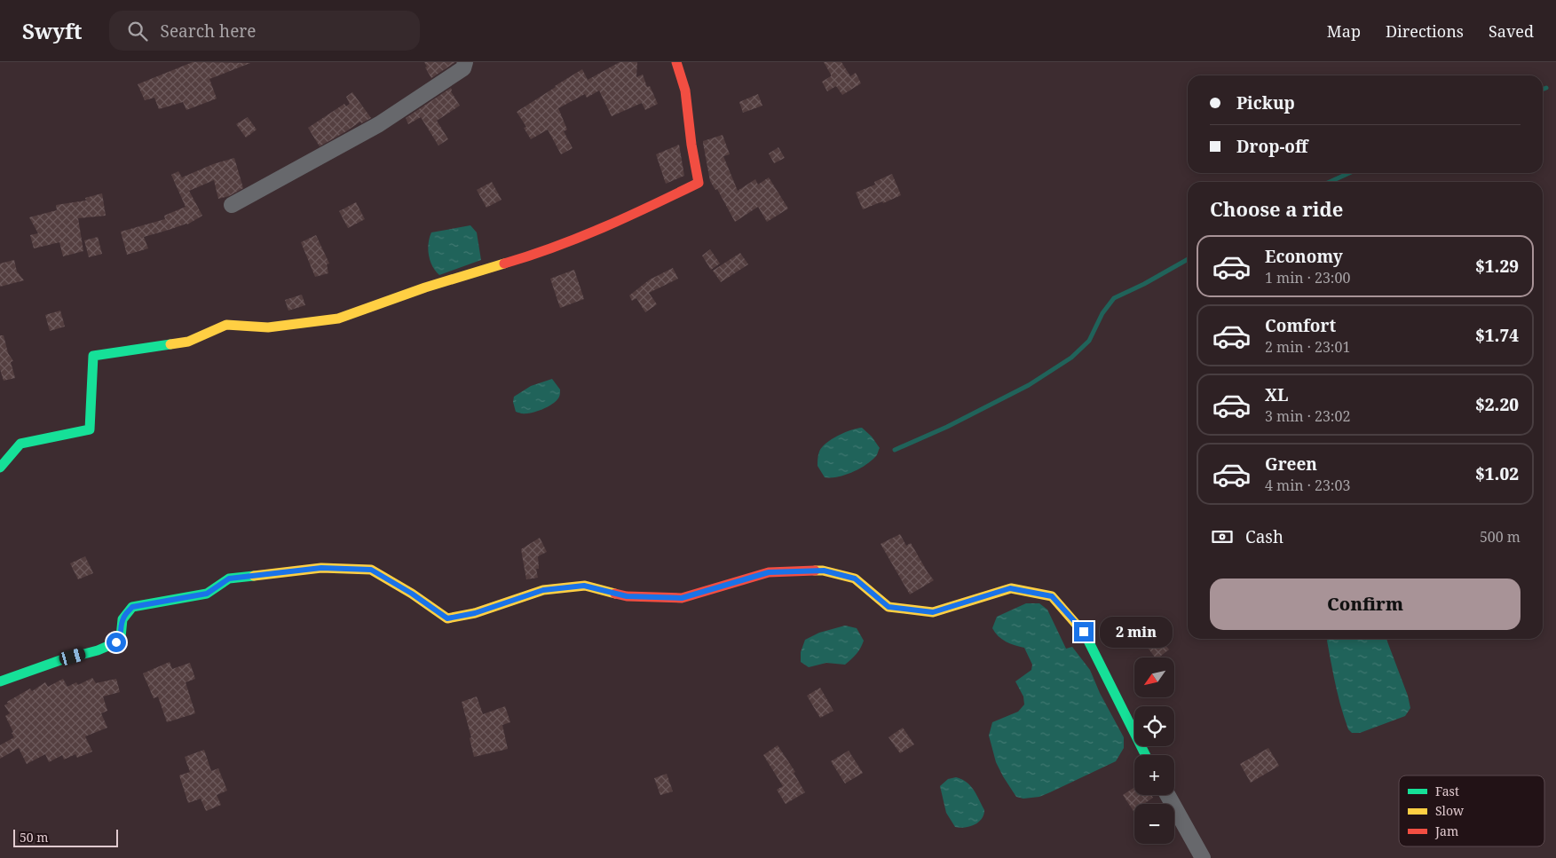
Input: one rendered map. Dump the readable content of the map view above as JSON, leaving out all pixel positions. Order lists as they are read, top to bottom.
{
  "legend": ["Fast", "Slow", "Jam"],
  "scale_bar": "50 m",
  "north": "bottom left",
  "page": {
    "header": "Swyft",
    "search": "Search here",
    "nav": ["Map", "Directions", "Saved"],
    "banner": ["Pickup", "Drop-off"],
    "heading": "Choose a ride",
    "list": [
      {
        "name": "Economy",
        "note": "1 min · 23:00",
        "value": "$1.29"
      },
      {
        "name": "Comfort",
        "note": "2 min · 23:01",
        "value": "$1.74"
      },
      {
        "name": "XL",
        "note": "3 min · 23:02",
        "value": "$2.20"
      },
      {
        "name": "Green",
        "note": "4 min · 23:03",
        "value": "$1.02"
      }
    ],
    "pay": ["Cash", "500 m"],
    "buttons": "Confirm",
    "bubble": "2 min",
    "map_buttons": ["+", "−"],
    "scale": "50 m"
  }
}
